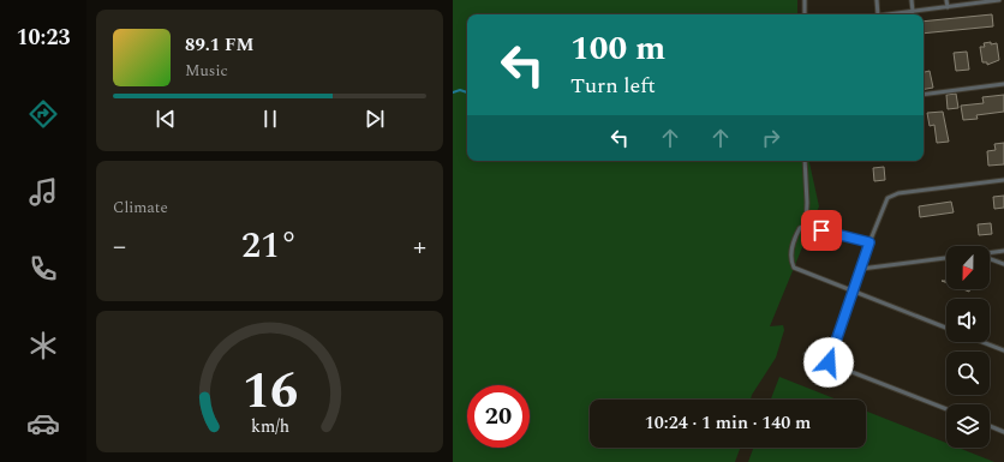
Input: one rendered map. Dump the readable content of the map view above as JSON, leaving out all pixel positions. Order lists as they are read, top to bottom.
{
  "north": "bottom",
  "page": {
    "tabs": "10:23",
    "turn": ["100 m", "Turn left"],
    "song": ["89.1 FM", "Music"],
    "tile": "Climate",
    "heat": ["−", "21°", "+"],
    "limit": "20",
    "trip": "10:24 · 1 min · 140 m",
    "gauge": ["16", "km/h"]
  }
}
